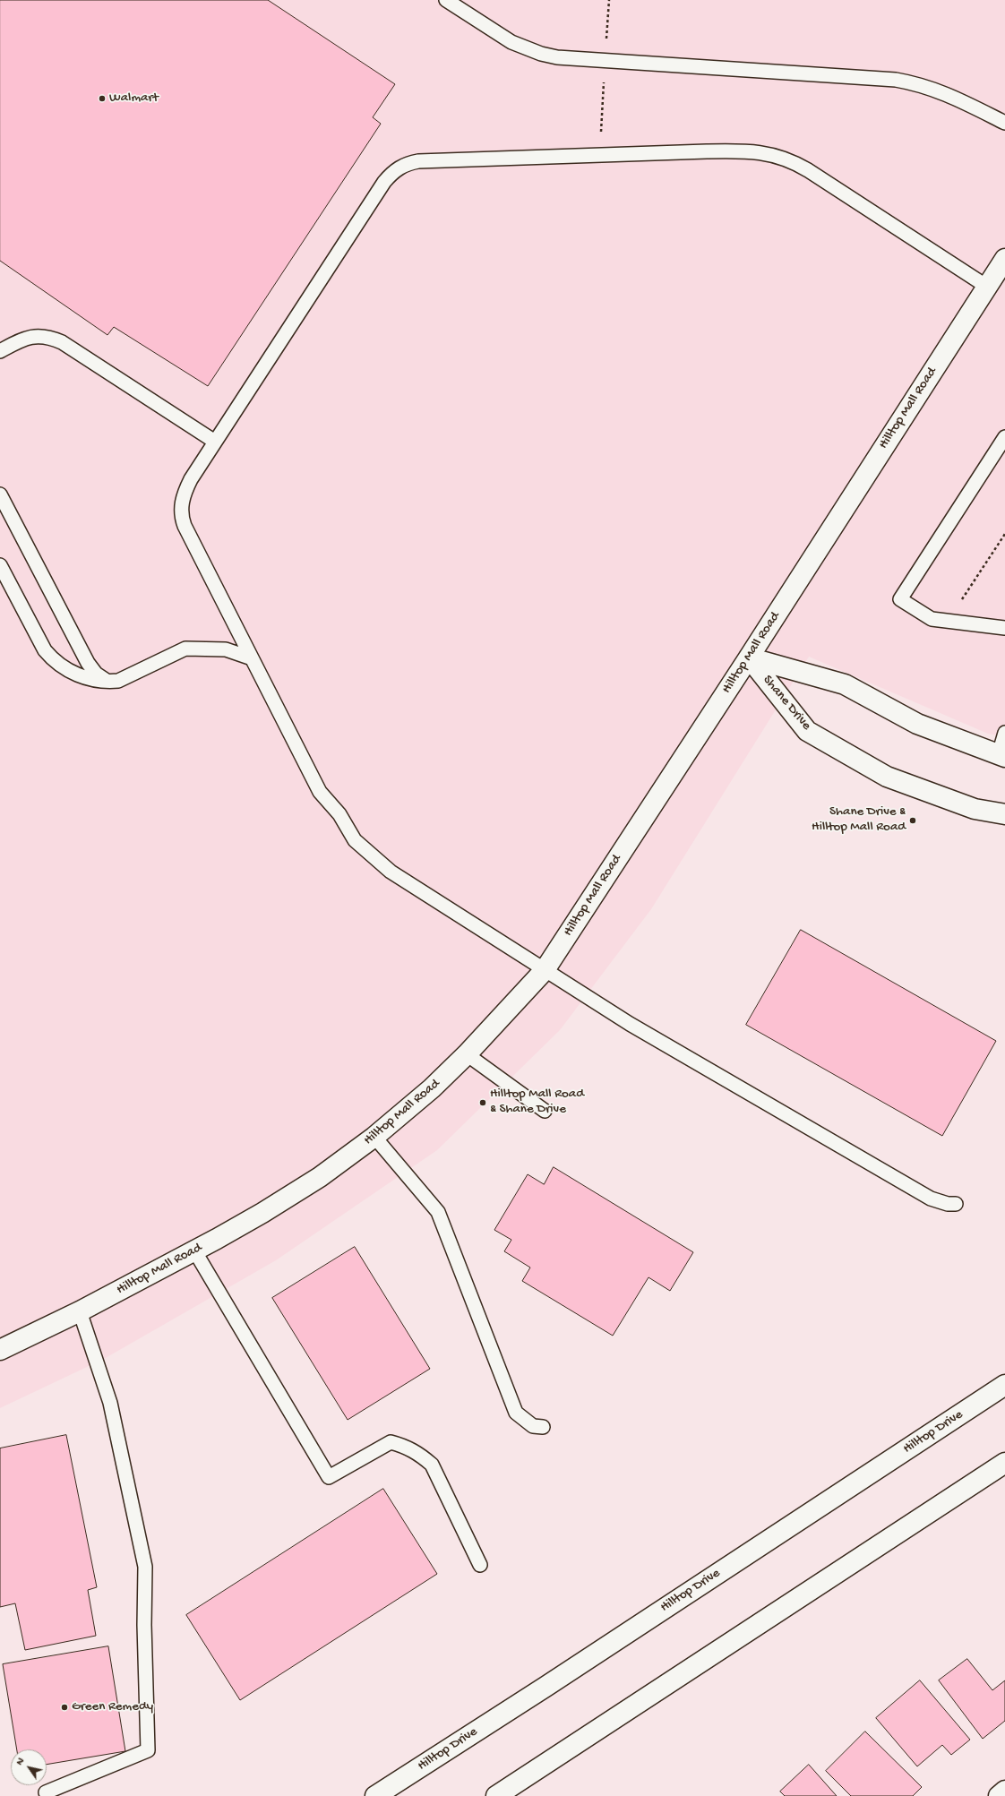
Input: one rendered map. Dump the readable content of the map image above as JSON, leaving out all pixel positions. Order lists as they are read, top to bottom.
{
  "streets": {
    "street": ["Hilltop Mall Road", "Shane Drive", "Hilltop Drive"]
  },
  "crossings": [
    ["Hilltop Mall Road", "Shane Drive"]
  ],
  "places": [
    "Walmart",
    "Shane Drive & Hilltop Mall Road",
    "Hilltop Mall Road & Shane Drive",
    "Green Remedy"
  ],
  "north": "top left"
}
